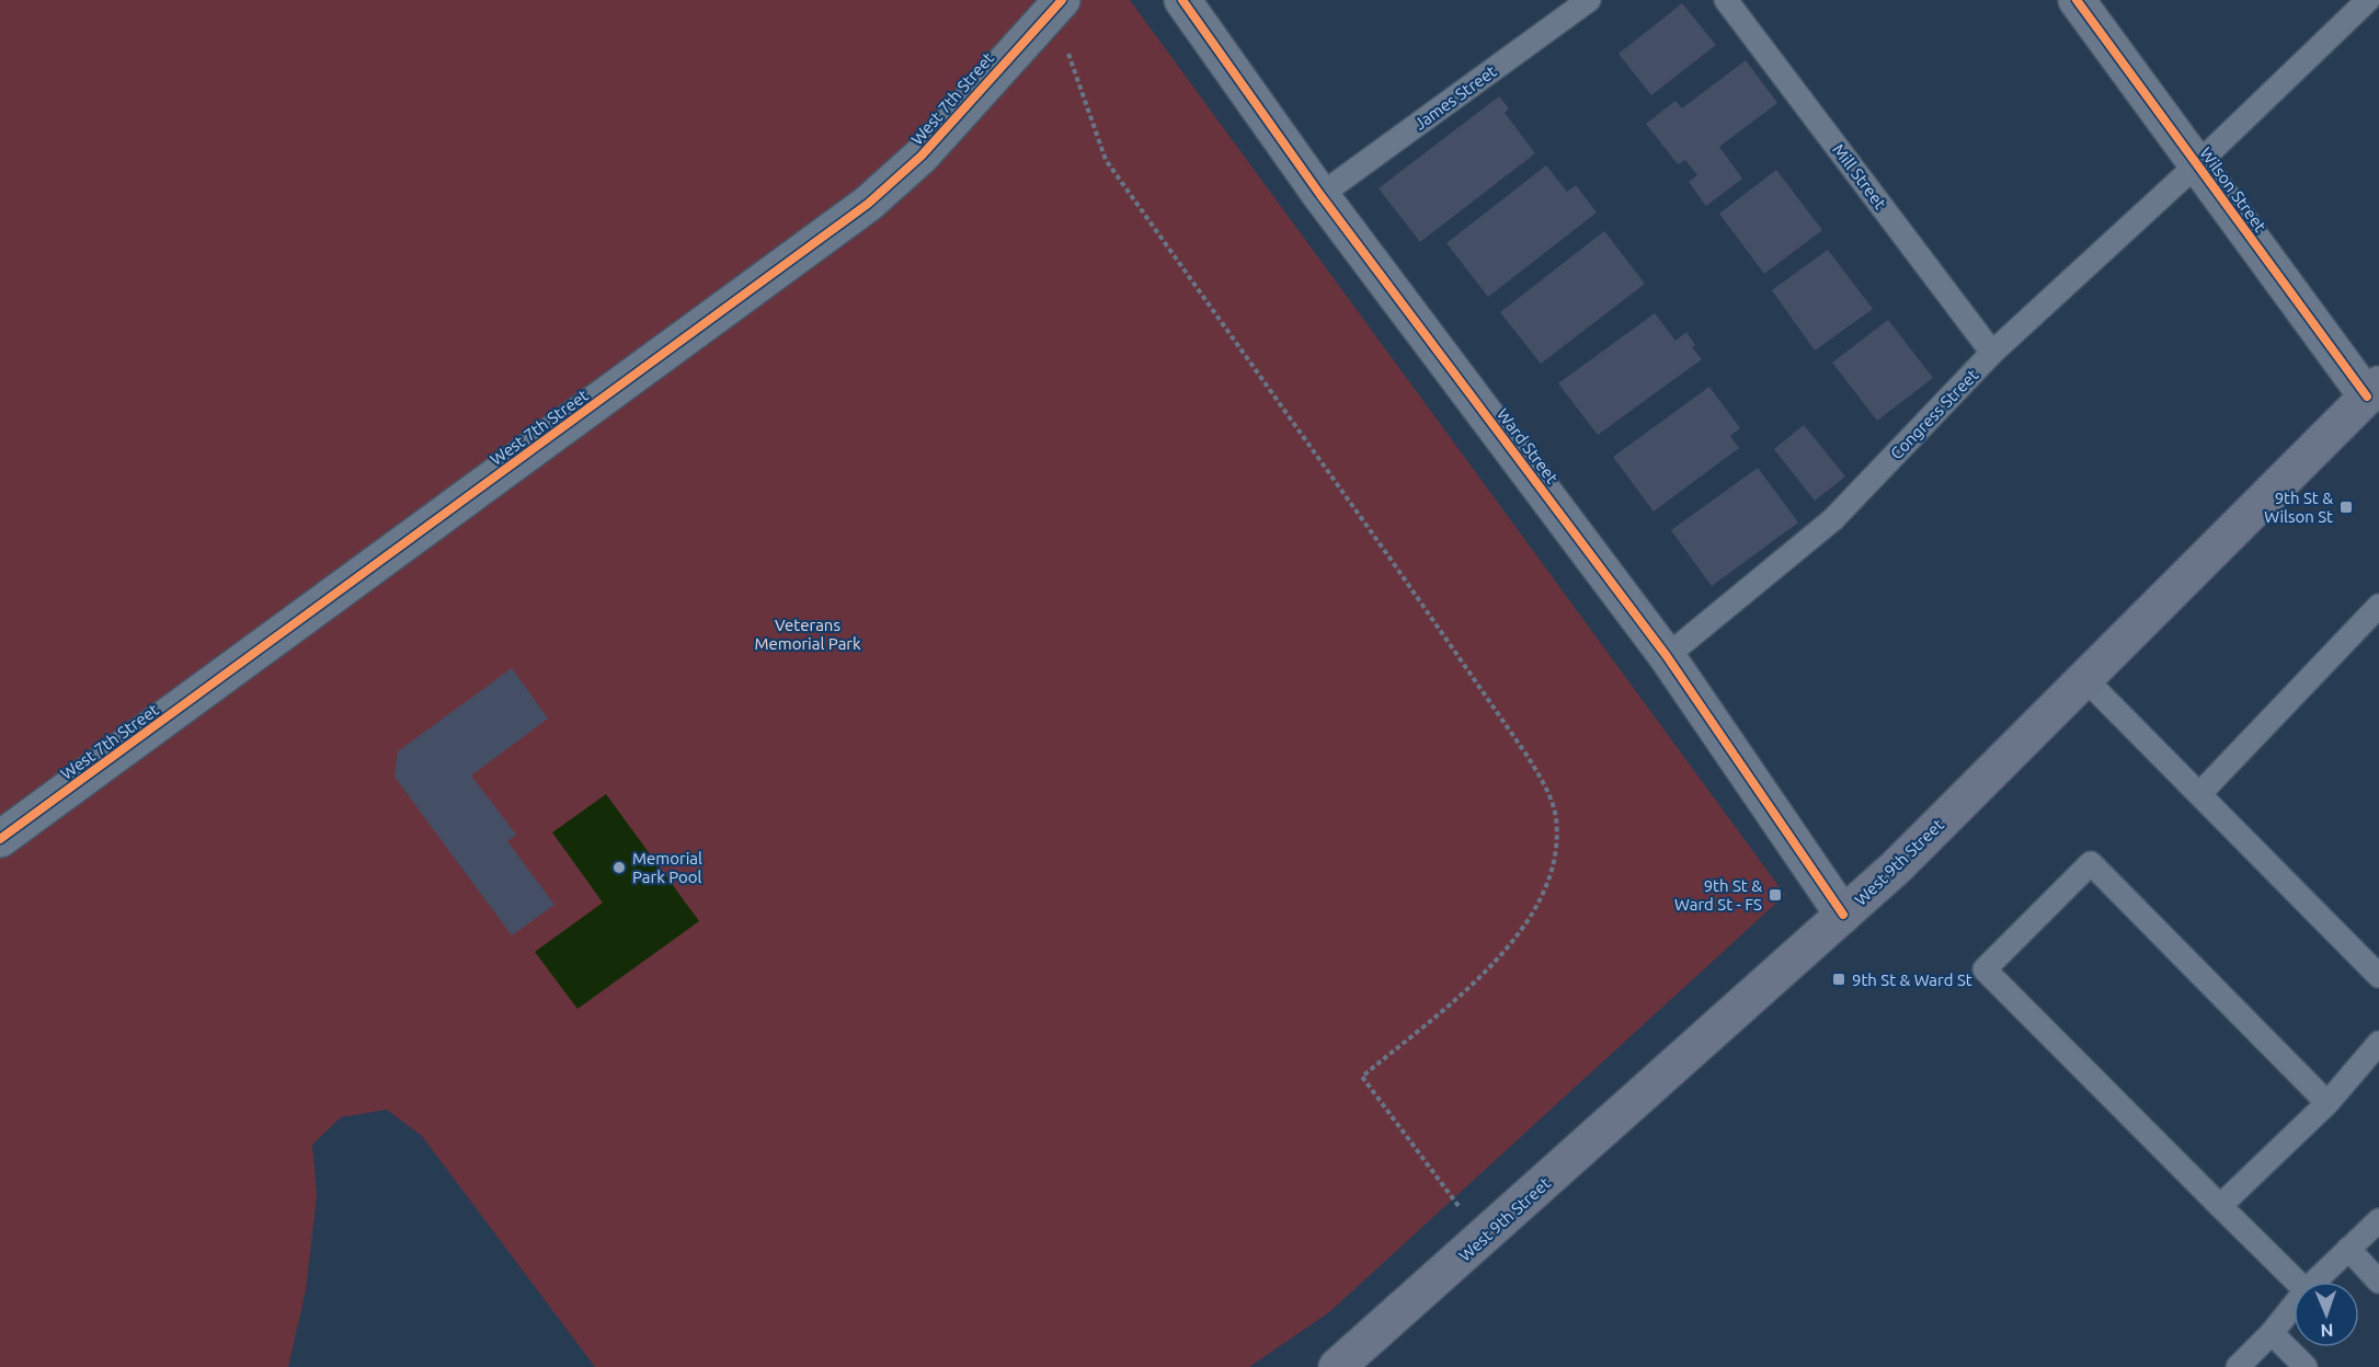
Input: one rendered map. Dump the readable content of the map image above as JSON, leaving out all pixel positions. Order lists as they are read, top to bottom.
{
  "streets": {
    "main road": ["West 9th Street"],
    "street": ["West 7th Street", "Wilson Street", "Ward Street"],
    "lane": ["James Street", "Mill Street", "Congress Street"]
  },
  "crossings": [
    ["James Street", "Ward Street"],
    ["Mill Street", "Congress Street"],
    ["Wilson Street", "Congress Street"],
    ["Wilson Street", "West 9th Street"],
    ["Congress Street", "Ward Street"],
    ["Ward Street", "West 9th Street"]
  ],
  "parks": ["Veterans Memorial Park"],
  "places": {
    "transit": ["9th St & Wilson St", "9th St & Ward St - FS", "9th St & Ward St"],
    "other": ["Memorial Park Pool"]
  },
  "north": "bottom"
}
